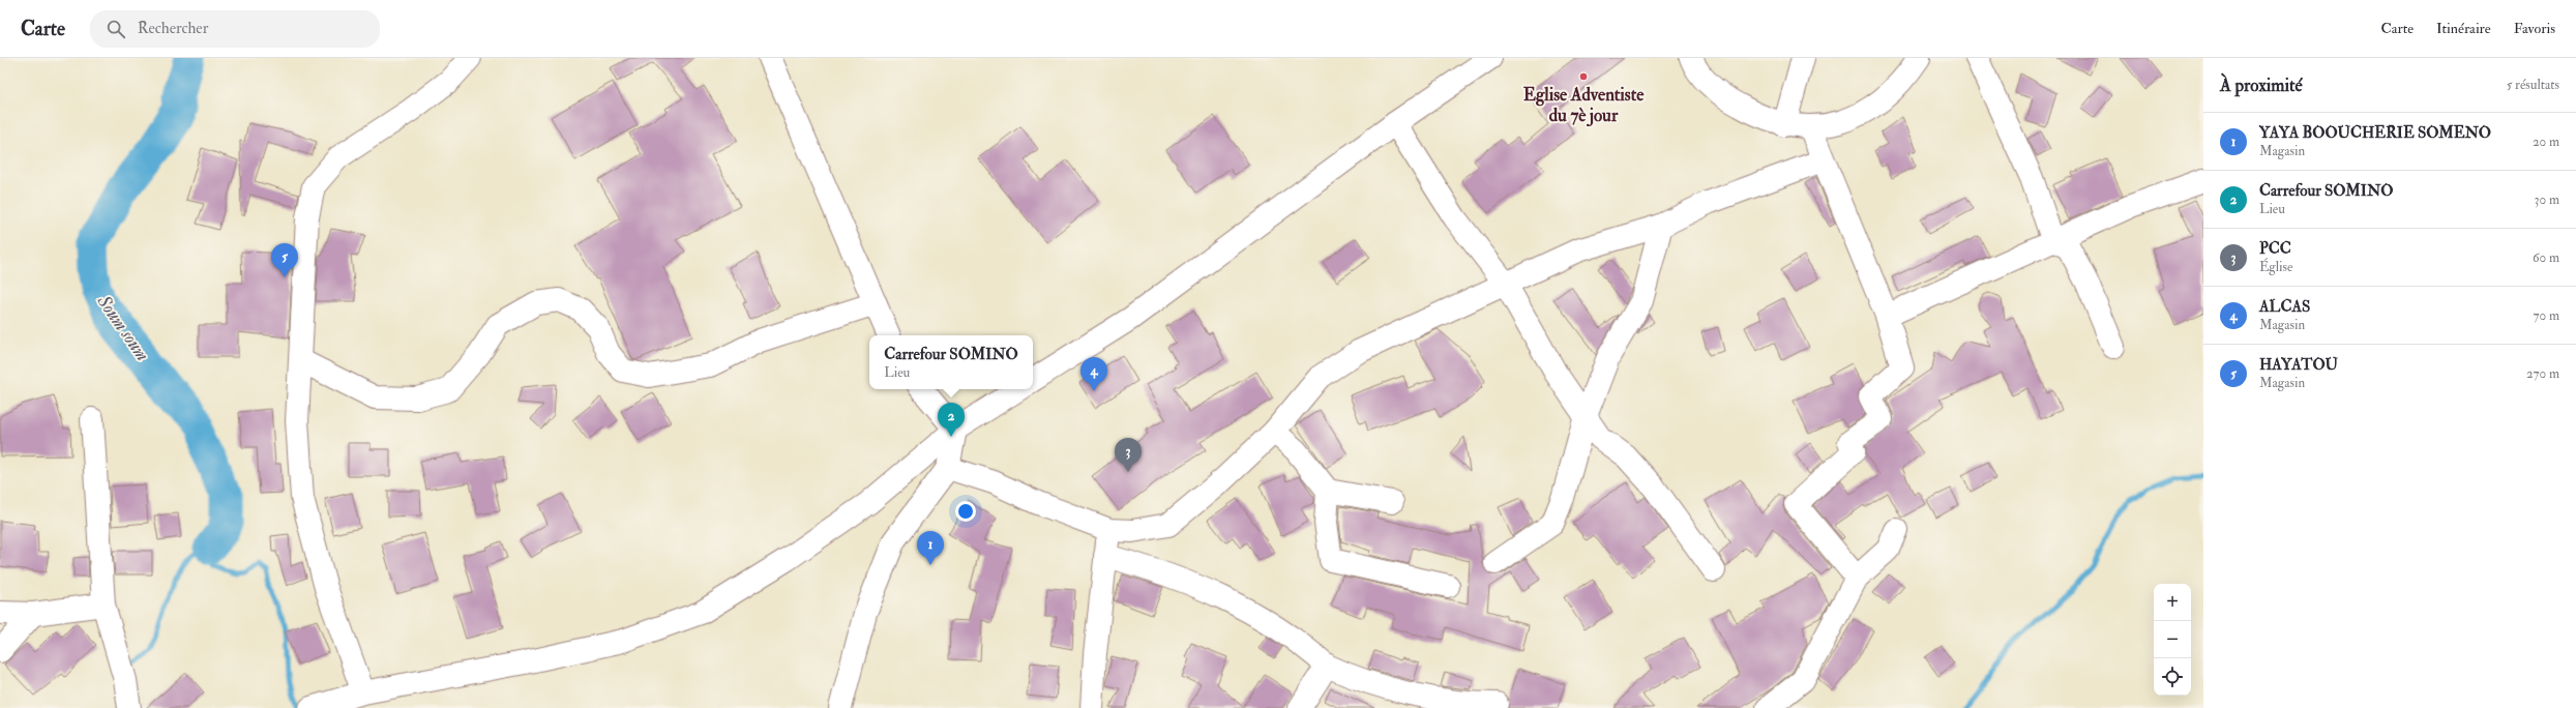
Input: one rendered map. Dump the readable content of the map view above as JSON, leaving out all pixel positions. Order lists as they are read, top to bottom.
{
  "water": ["Soum soum"],
  "places": ["Eglise Adventiste du 7è jour"],
  "page": {
    "header": "Carte",
    "search": "Rechercher",
    "nav": ["Carte", "Itinéraire", "Favoris"],
    "heading": ["À proximité", "5 résultats"],
    "list": [
      {
        "mark": "1",
        "name": "YAYA BOOUCHERIE SOMENO",
        "note": "Magasin",
        "value": "20 m"
      },
      {
        "mark": "2",
        "name": "Carrefour SOMINO",
        "note": "Lieu",
        "value": "30 m"
      },
      {
        "mark": "3",
        "name": "PCC",
        "note": "Église",
        "value": "60 m"
      },
      {
        "mark": "4",
        "name": "ALCAS",
        "note": "Magasin",
        "value": "70 m"
      },
      {
        "mark": "5",
        "name": "HAYATOU",
        "note": "Magasin",
        "value": "270 m"
      }
    ],
    "pins": [
      "5",
      "4",
      "2",
      "3",
      "1"
    ],
    "popup": ["Carrefour SOMINO", "Lieu"],
    "map_buttons": ["+", "−"]
  }
}
